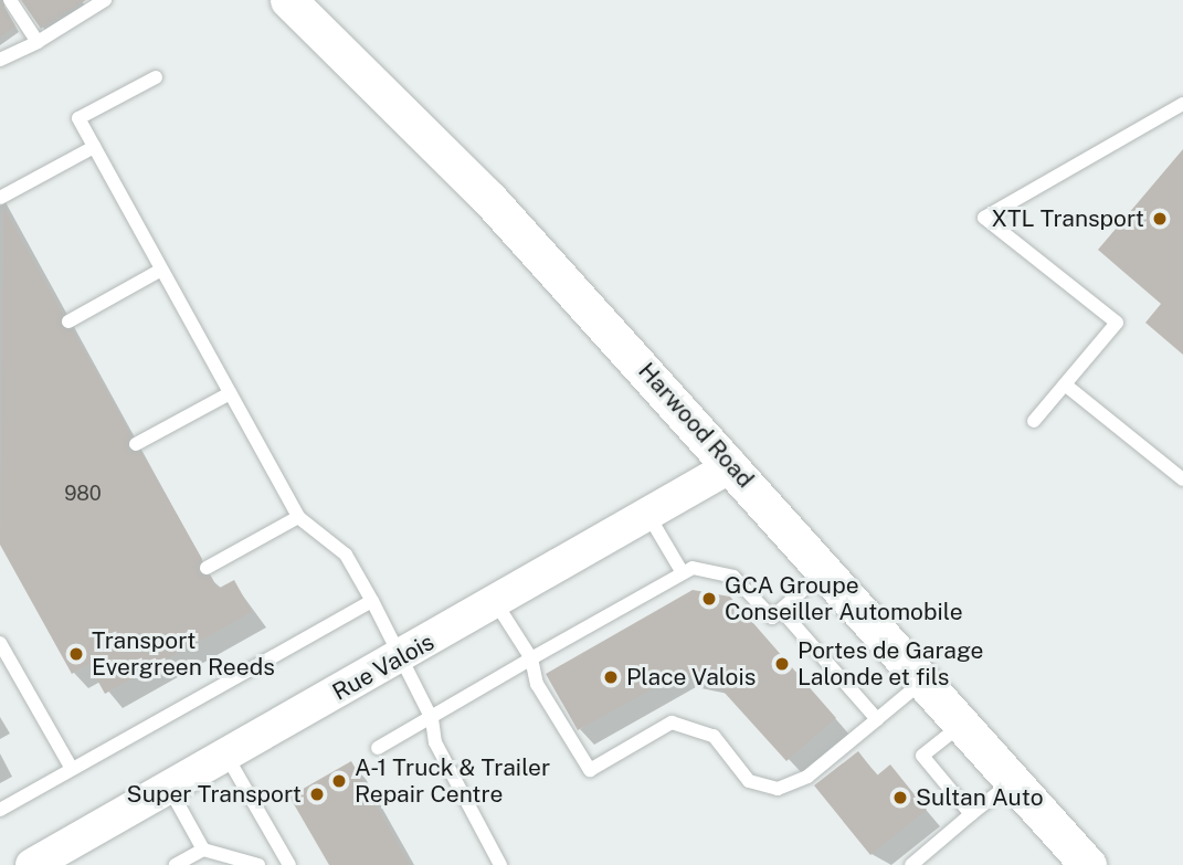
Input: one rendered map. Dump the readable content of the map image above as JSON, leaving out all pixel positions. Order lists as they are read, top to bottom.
{
  "streets": {
    "main road": ["Harwood Road"],
    "street": ["Rue Valois"]
  },
  "crossings": [
    ["Harwood Road", "Rue Valois"]
  ],
  "places": [
    "XTL Transport",
    "GCA Groupe Conseiller Automobile",
    "Transport Evergreen Reeds",
    "Portes de Garage Lalonde et fils",
    "Place Valois",
    "A-1 Truck & Trailer Repair Centre",
    "Super Transport",
    "Sultan Auto"
  ],
  "house_numbers": ["980"]
}
